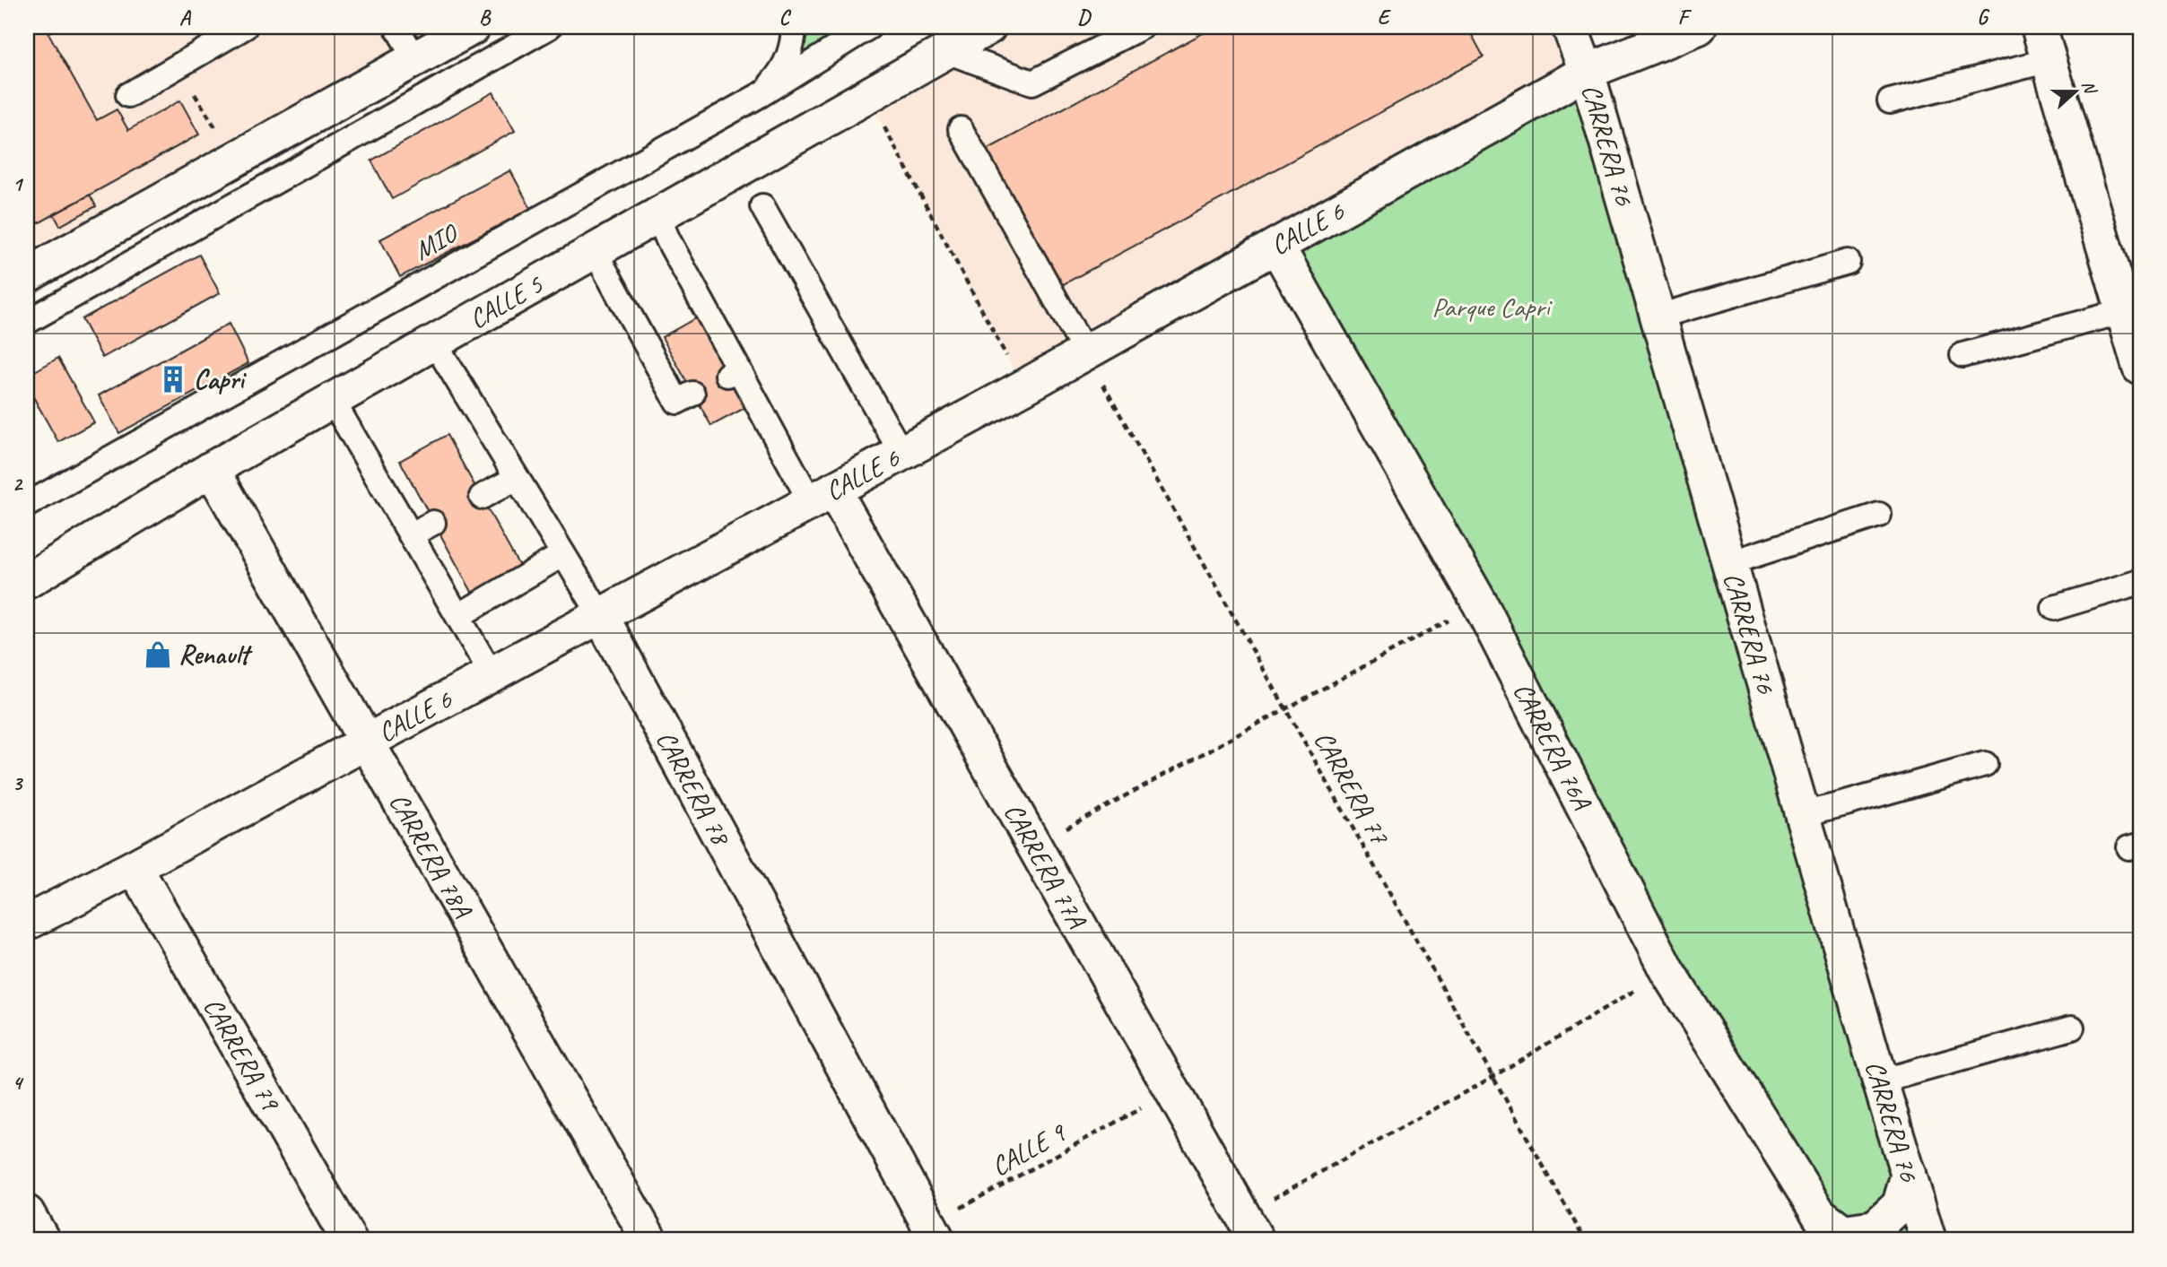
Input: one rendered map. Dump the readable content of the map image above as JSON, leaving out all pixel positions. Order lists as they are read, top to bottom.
{
  "streets": {
    "street": [
      "CARRERA 76",
      "CALLE 6",
      "CALLE 5",
      "CARRERA 76A",
      "CARRERA 78",
      "CARRERA 78A",
      "CARRERA 77A",
      "CARRERA 79"
    ],
    "lane": ["MIO"],
    "path": ["CARRERA 77", "CALLE 9"]
  },
  "crossings": [
    ["CARRERA 76", "CALLE 6"],
    ["CALLE 6", "CARRERA 76A"],
    ["CALLE 6", "CARRERA 77"],
    ["CALLE 6", "CARRERA 78"],
    ["CALLE 6", "CARRERA 78A"],
    ["CALLE 6", "CARRERA 77A"],
    ["CALLE 6", "CARRERA 79"],
    ["CALLE 5", "CARRERA 78"],
    ["CALLE 5", "CARRERA 78A"],
    ["CARRERA 78", "CALLE 9"],
    ["CARRERA 77A", "CALLE 9"]
  ],
  "parks": ["Parque Capri"],
  "places": {
    "building": ["Capri"],
    "shop": ["Renault"]
  },
  "north": "right",
  "grid": {
    "columns": [
      "A",
      "B",
      "C",
      "D",
      "E",
      "F",
      "G"
    ],
    "rows": [
      "1",
      "2",
      "3",
      "4"
    ]
  }
}
